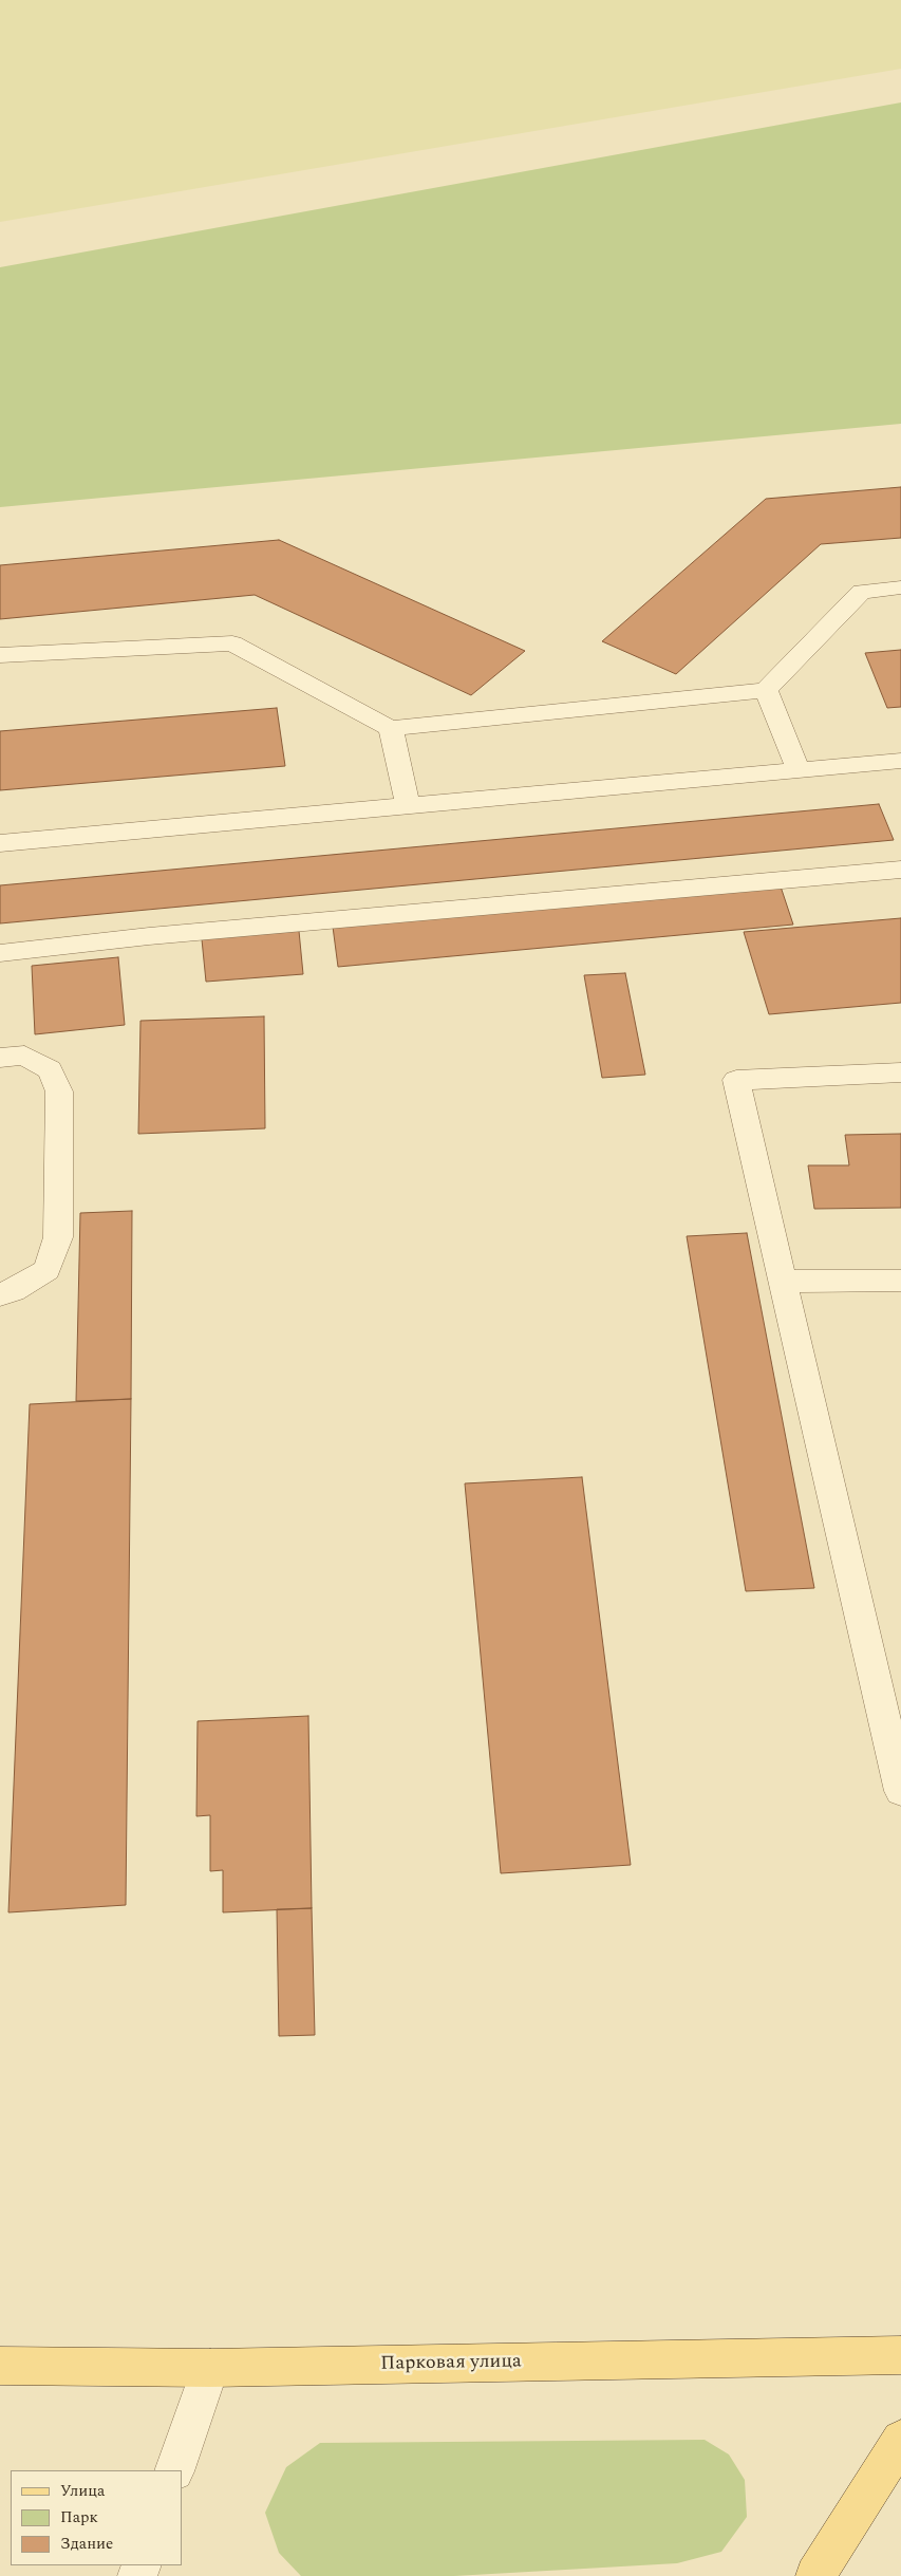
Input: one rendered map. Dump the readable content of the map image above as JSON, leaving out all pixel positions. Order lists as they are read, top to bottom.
{
  "streets": {
    "main road": ["Парковая улица"]
  },
  "legend": ["Улица", "Парк", "Здание"]
}
